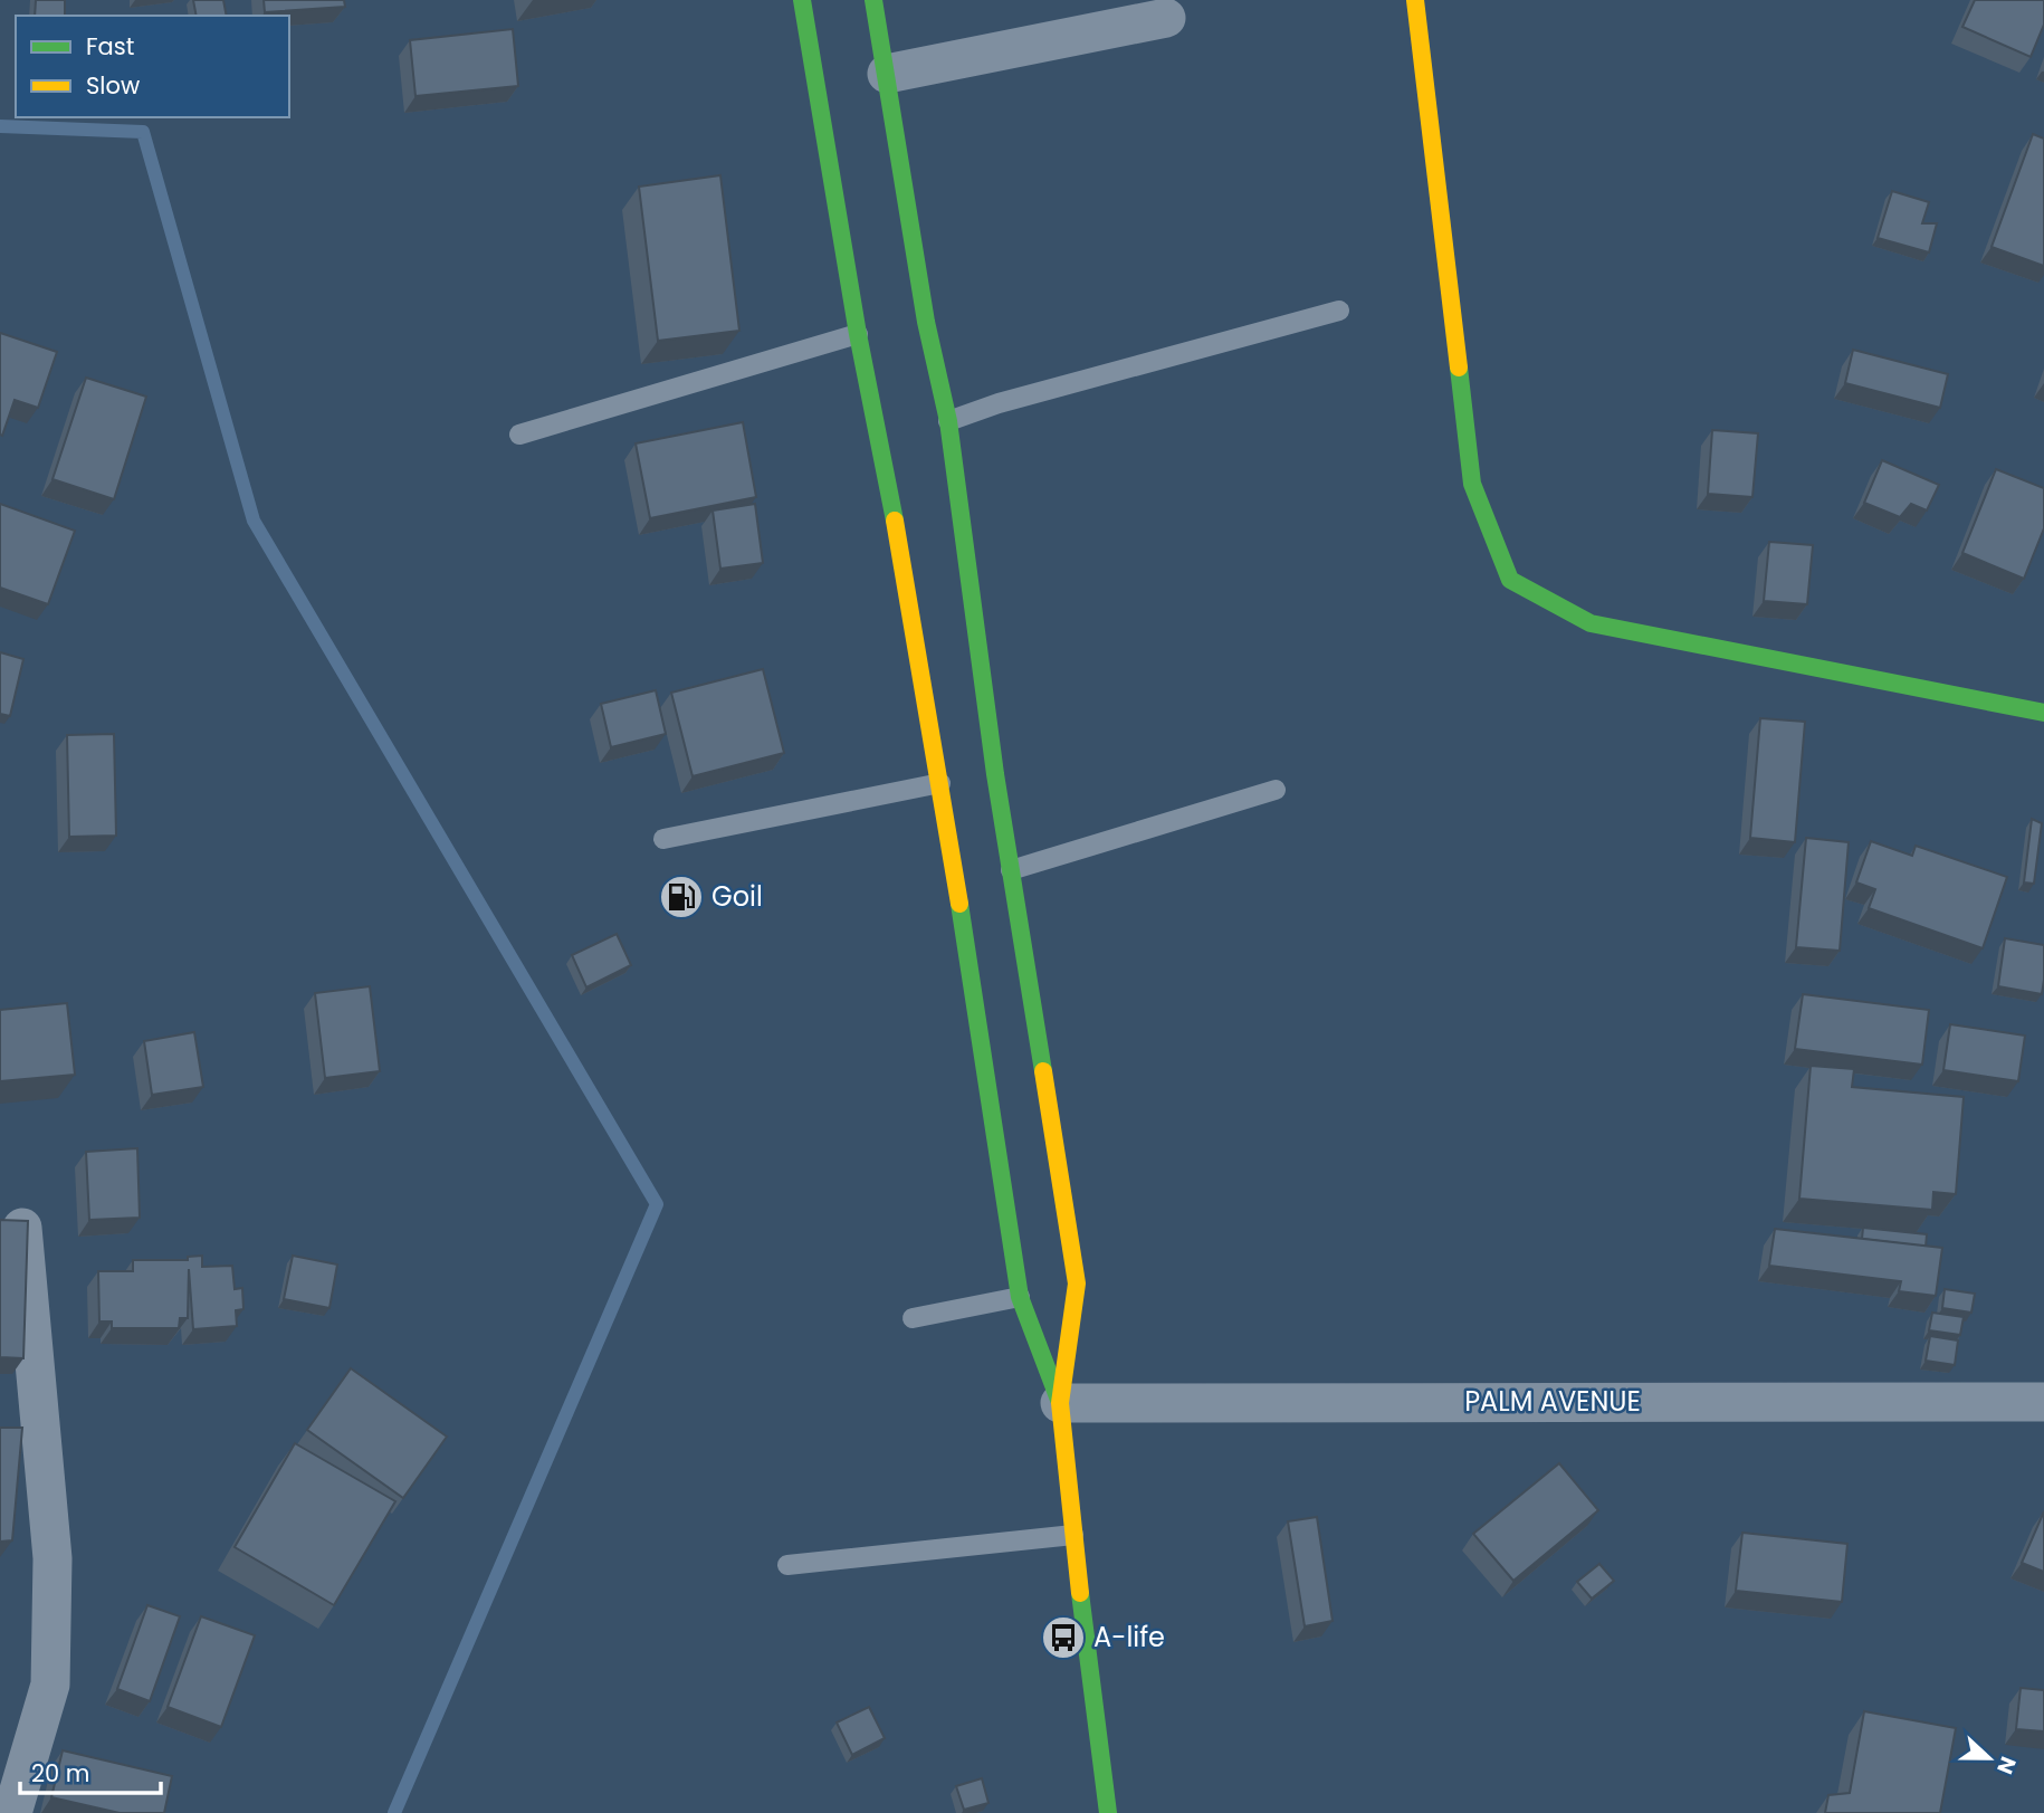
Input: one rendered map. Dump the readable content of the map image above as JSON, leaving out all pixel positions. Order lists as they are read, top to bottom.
{
  "streets": {
    "street": ["PALM AVENUE"]
  },
  "places": {
    "fuel station": ["Goil"],
    "bus stop": ["A-life"]
  },
  "legend": ["Fast", "Slow"],
  "scale_bar": "20 m",
  "north": "right"
}
